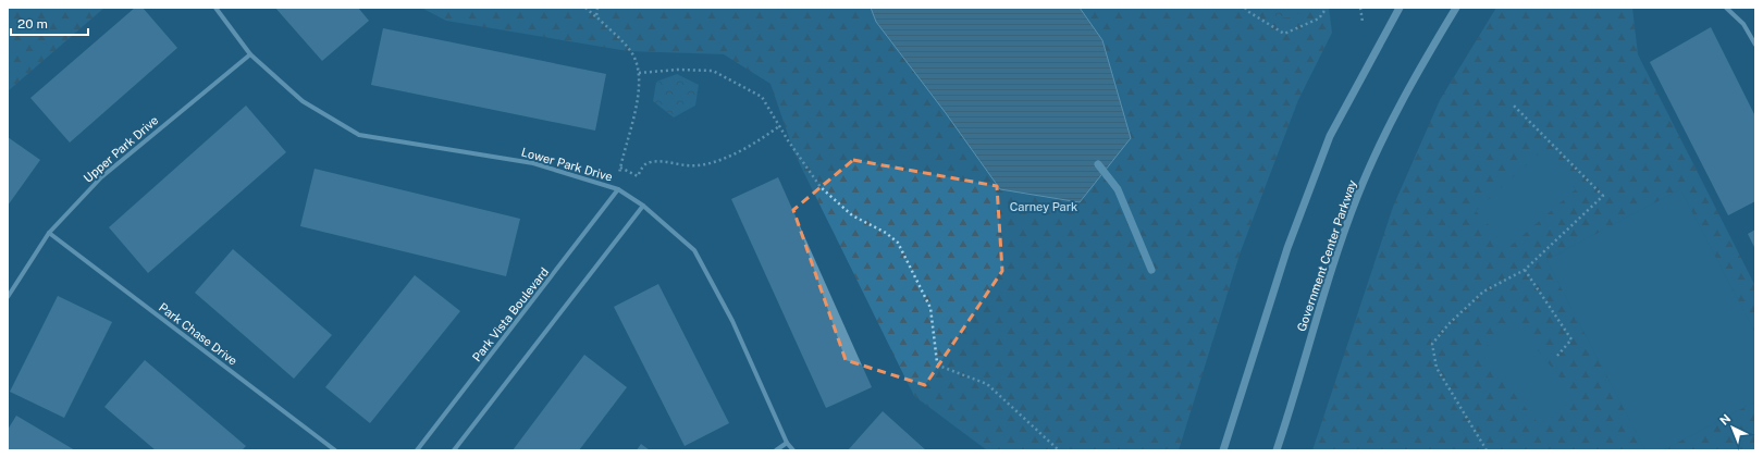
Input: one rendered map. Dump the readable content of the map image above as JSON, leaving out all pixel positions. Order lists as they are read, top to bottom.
{
  "streets": {
    "street": [
      "Upper Park Drive",
      "Lower Park Drive",
      "Government Center Parkway",
      "Park Vista Boulevard",
      "Park Chase Drive"
    ]
  },
  "crossings": [
    ["Upper Park Drive", "Lower Park Drive"],
    ["Upper Park Drive", "Park Chase Drive"],
    ["Lower Park Drive", "Park Vista Boulevard"]
  ],
  "parks": ["Carney Park"],
  "scale_bar": "20 m",
  "north": "top left"
}
